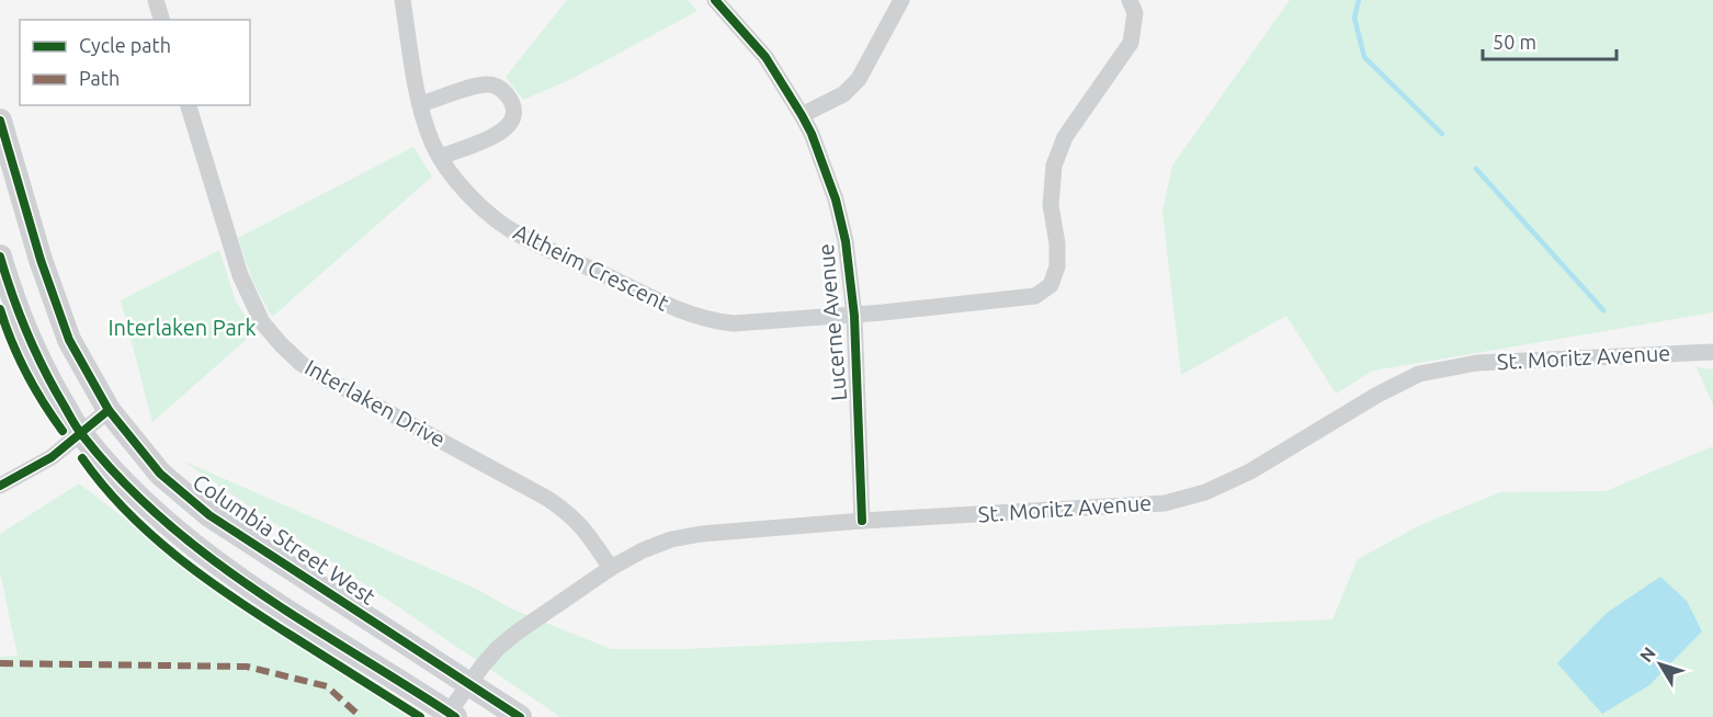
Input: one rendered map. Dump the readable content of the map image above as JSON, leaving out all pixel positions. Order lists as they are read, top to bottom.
{
  "streets": {
    "main road": ["Columbia Street West"],
    "street": [
      "Altheim Crescent",
      "Lucerne Avenue",
      "St. Moritz Avenue",
      "Interlaken Drive"
    ]
  },
  "crossings": [
    ["Altheim Crescent", "Lucerne Avenue"],
    ["Lucerne Avenue", "St. Moritz Avenue"],
    ["St. Moritz Avenue", "Interlaken Drive"],
    ["St. Moritz Avenue", "Columbia Street West"]
  ],
  "parks": ["Interlaken Park"],
  "legend": ["Cycle path", "Path"],
  "scale_bar": "50 m",
  "north": "top left"
}
